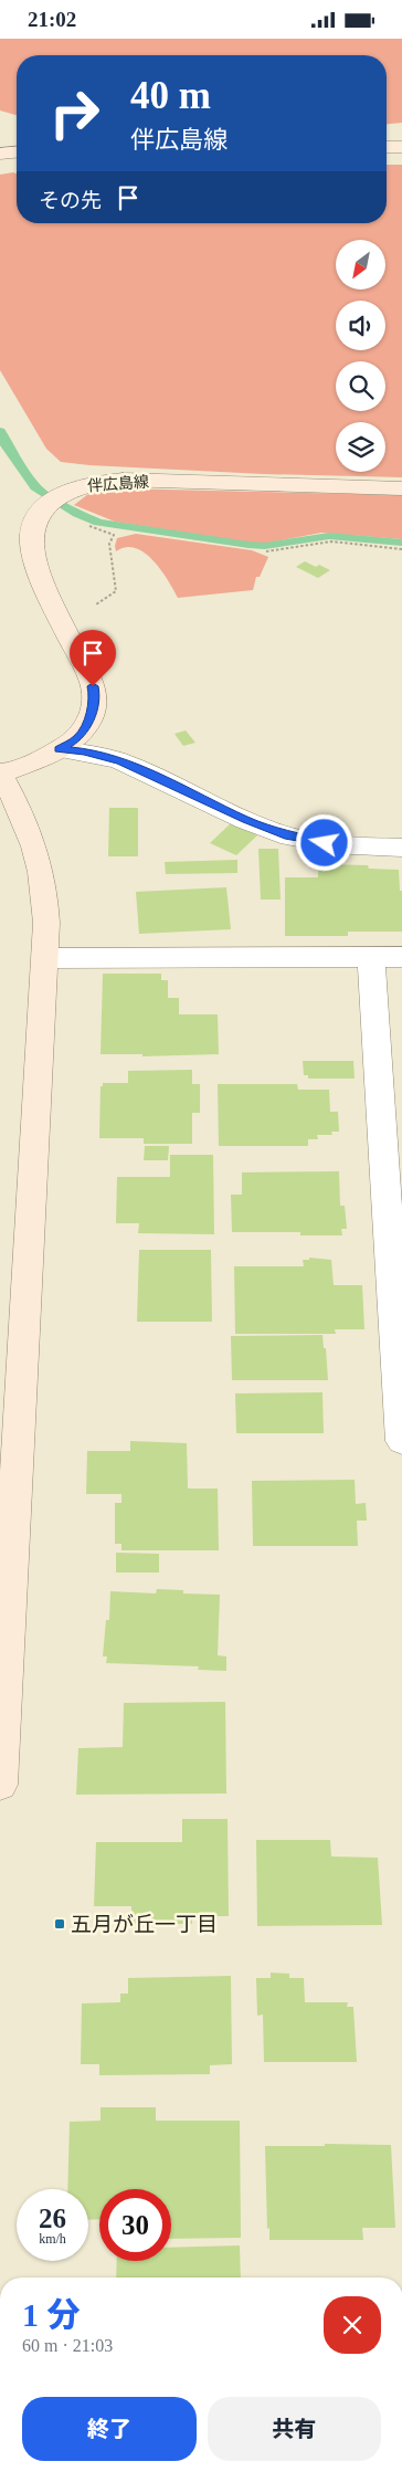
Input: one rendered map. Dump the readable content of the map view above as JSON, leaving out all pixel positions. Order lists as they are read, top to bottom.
{
  "streets": {
    "street": ["伴広島線"]
  },
  "places": {
    "transit": ["五月が丘一丁目"]
  },
  "north": "bottom left",
  "page": {
    "status": "21:02",
    "turn": ["40 m", "伴広島線"],
    "then": "その先",
    "speed": "26 km/h",
    "limit": "30",
    "heading": ["1 分", "60 m · 21:03"],
    "buttons": ["終了", "共有"]
  }
}
